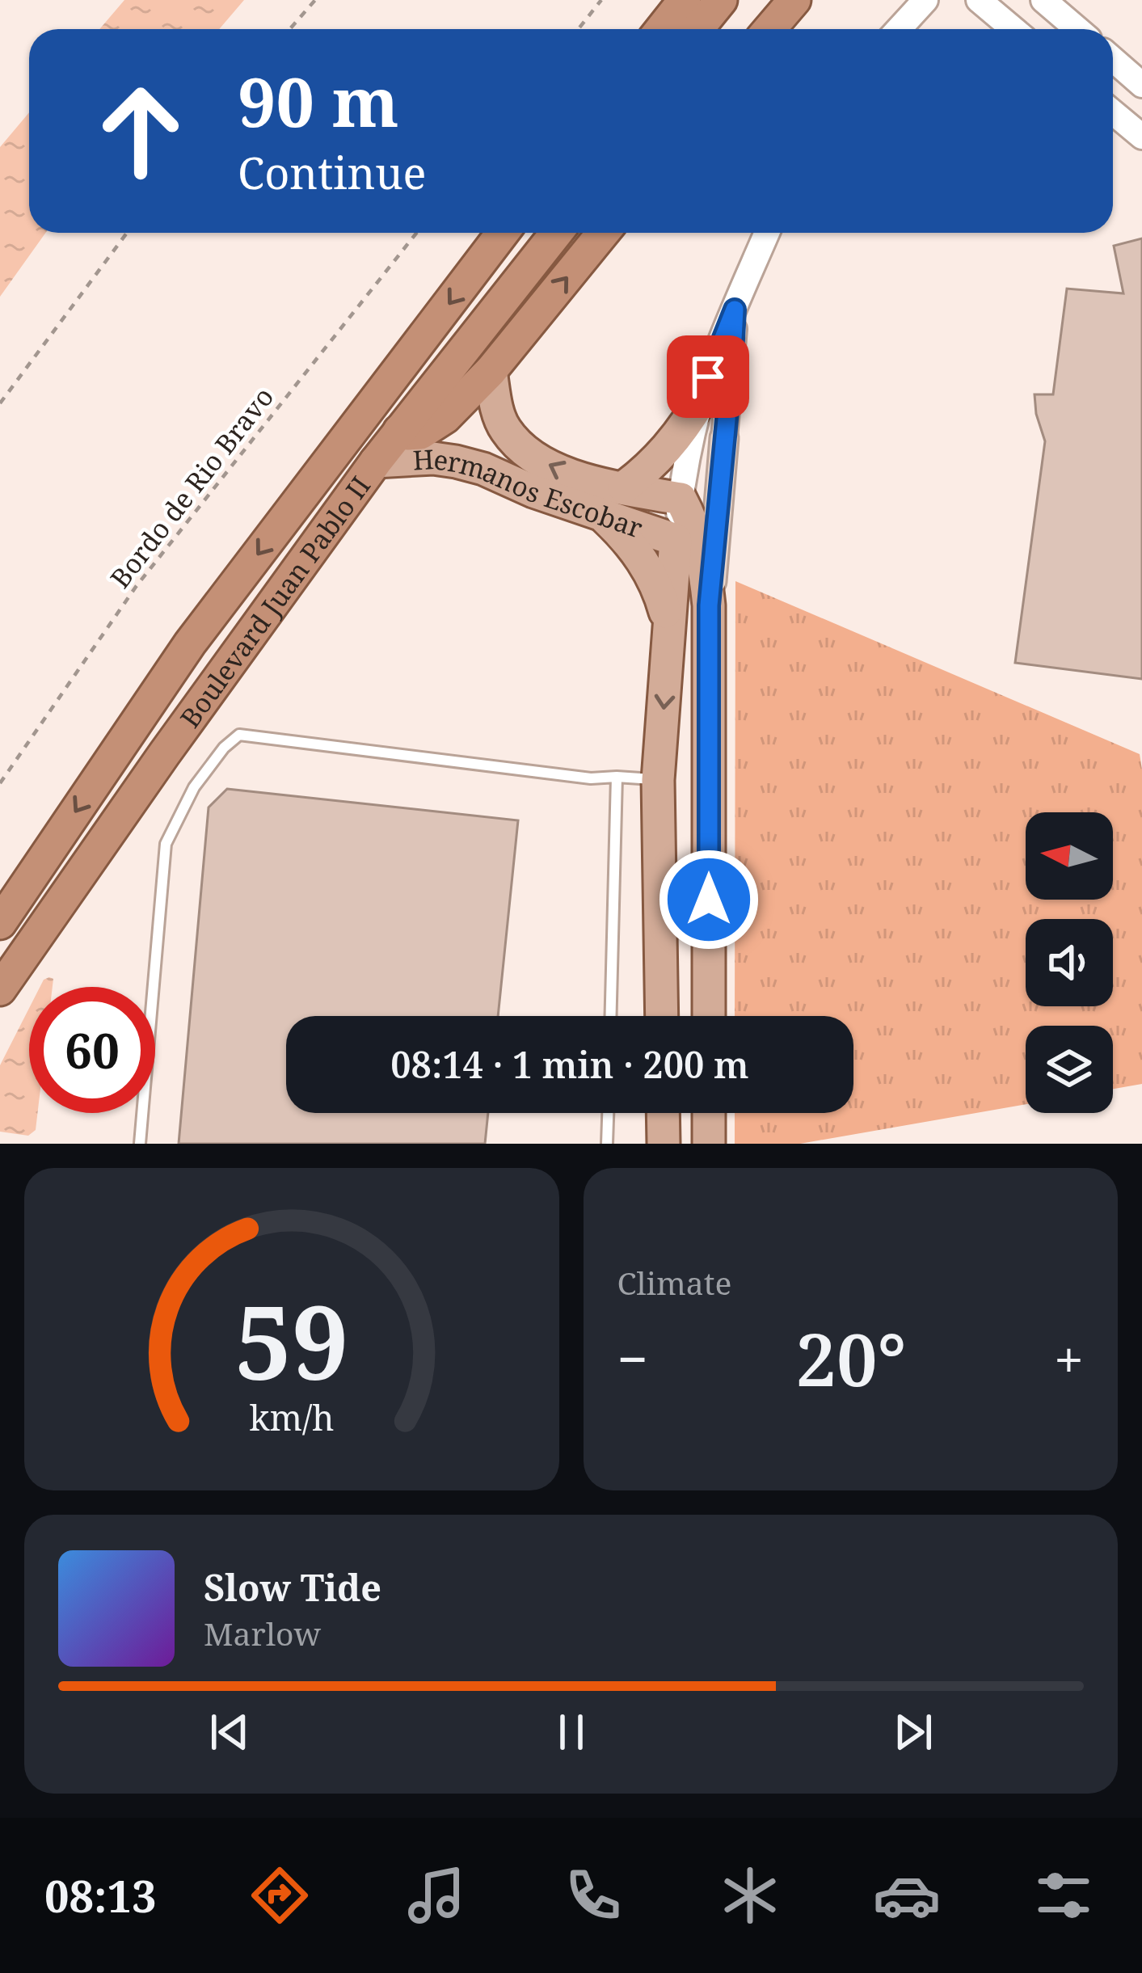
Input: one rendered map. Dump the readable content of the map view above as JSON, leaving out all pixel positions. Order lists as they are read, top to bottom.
{
  "streets": {
    "highway": ["Boulevard Juan Pablo II"],
    "main road": ["Hermanos Escobar"],
    "path": ["Bordo de Rio Bravo"]
  },
  "crossings": [
    ["Hermanos Escobar", "Boulevard Juan Pablo II"]
  ],
  "north": "left",
  "page": {
    "turn": ["90 m", "Continue"],
    "limit": "60",
    "trip": "08:14 · 1 min · 200 m",
    "tile": "Climate",
    "heat": ["−", "20°", "+"],
    "song": ["Slow Tide", "Marlow"],
    "tabs": "08:13",
    "gauge": ["59", "km/h"]
  }
}
